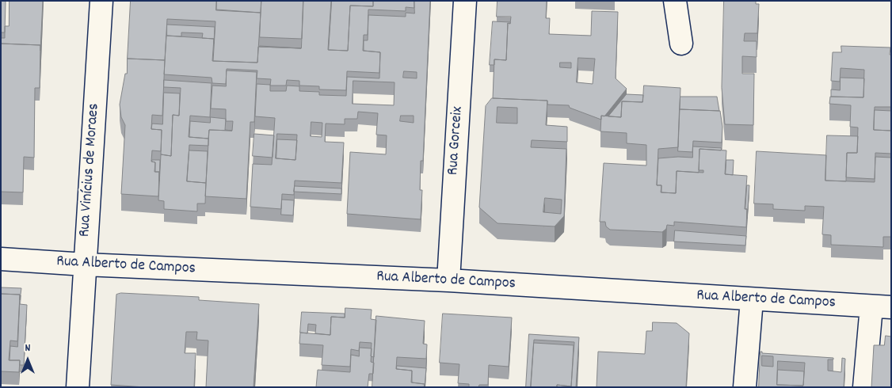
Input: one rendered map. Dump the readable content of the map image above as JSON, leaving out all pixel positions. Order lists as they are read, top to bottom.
{
  "streets": {
    "street": ["Rua Gorceix", "Rua Vinícius de Moraes", "Rua Alberto de Campos"]
  },
  "crossings": [
    ["Rua Gorceix", "Rua Alberto de Campos"],
    ["Rua Vinícius de Moraes", "Rua Alberto de Campos"]
  ],
  "north": "top"
}
